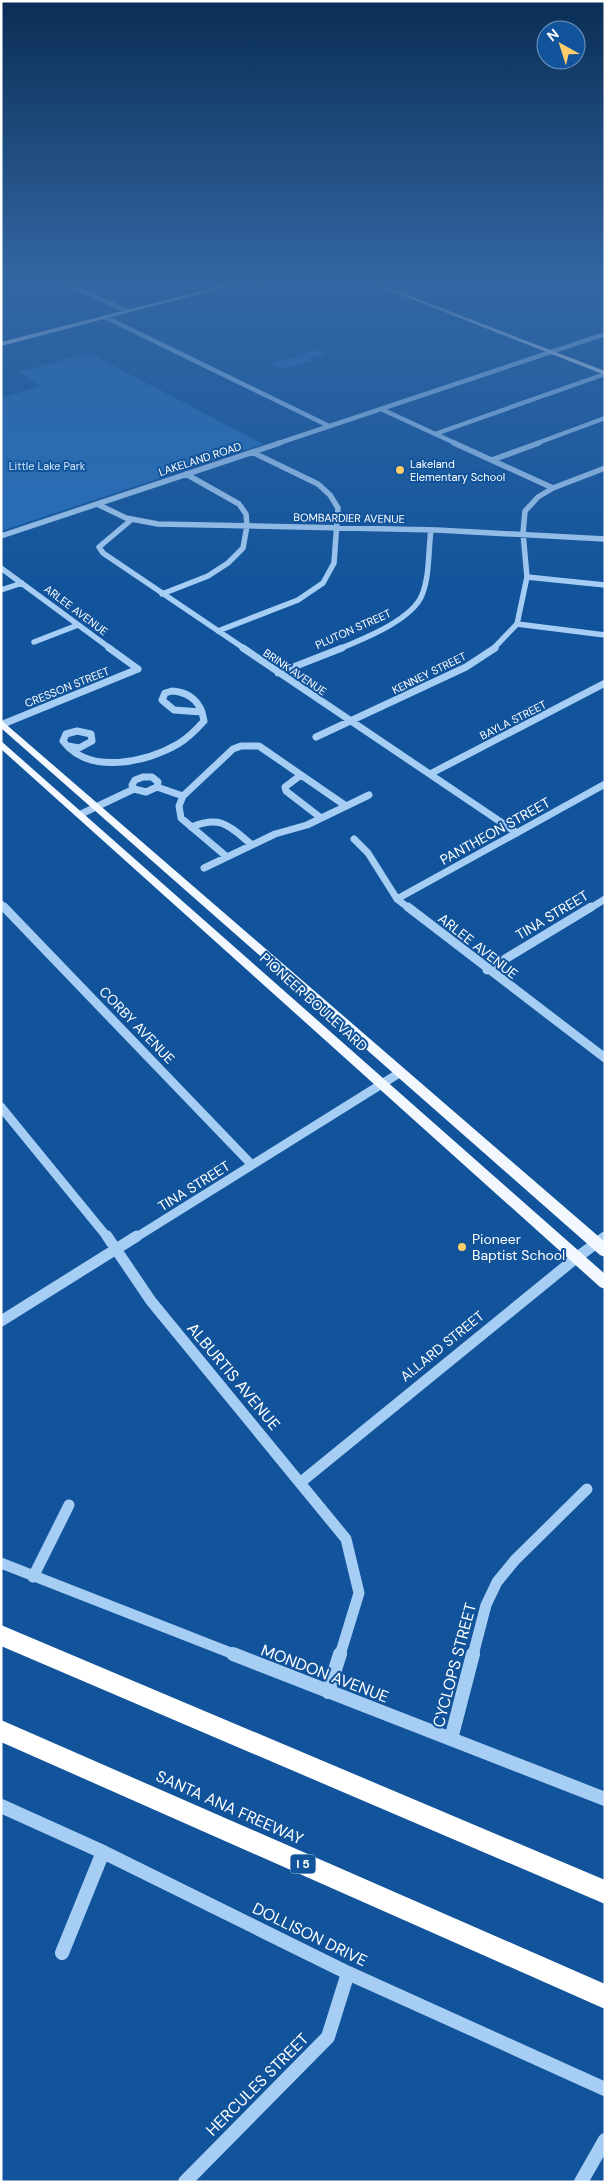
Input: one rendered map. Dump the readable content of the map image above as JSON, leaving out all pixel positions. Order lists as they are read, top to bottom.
{
  "streets": {
    "highway": ["SANTA ANA FREEWAY", "I 5"],
    "main road": ["PIONEER BOULEVARD"],
    "street": [
      "LAKELAND ROAD",
      "BOMBARDIER AVENUE",
      "ARLEE AVENUE",
      "PLUTON STREET",
      "BRINK AVENUE",
      "KENNEY STREET",
      "CRESSON STREET",
      "BAYLA STREET",
      "PANTHEON STREET",
      "TINA STREET",
      "CORBY AVENUE",
      "ALLARD STREET",
      "ALBURTIS AVENUE",
      "CYCLOPS STREET",
      "MONDON AVENUE",
      "DOLLISON DRIVE",
      "HERCULES STREET"
    ]
  },
  "crossings": [
    ["LAKELAND ROAD", "BOMBARDIER AVENUE"],
    ["BOMBARDIER AVENUE", "PLUTON STREET"],
    ["BOMBARDIER AVENUE", "BRINK AVENUE"],
    ["ARLEE AVENUE", "CRESSON STREET"],
    ["ARLEE AVENUE", "PANTHEON STREET"],
    ["ARLEE AVENUE", "TINA STREET"],
    ["PLUTON STREET", "BRINK AVENUE"],
    ["BRINK AVENUE", "KENNEY STREET"],
    ["BRINK AVENUE", "BAYLA STREET"],
    ["BRINK AVENUE", "PANTHEON STREET"],
    ["CRESSON STREET", "PIONEER BOULEVARD"],
    ["TINA STREET", "PIONEER BOULEVARD"],
    ["TINA STREET", "CORBY AVENUE"],
    ["TINA STREET", "ALBURTIS AVENUE"],
    ["PIONEER BOULEVARD", "ALLARD STREET"],
    ["ALLARD STREET", "ALBURTIS AVENUE"],
    ["ALBURTIS AVENUE", "MONDON AVENUE"],
    ["CYCLOPS STREET", "MONDON AVENUE"],
    ["DOLLISON DRIVE", "HERCULES STREET"]
  ],
  "parks": ["Little Lake Park"],
  "places": ["Lakeland Elementary School", "Pioneer Baptist School"],
  "north": "top left"
}
